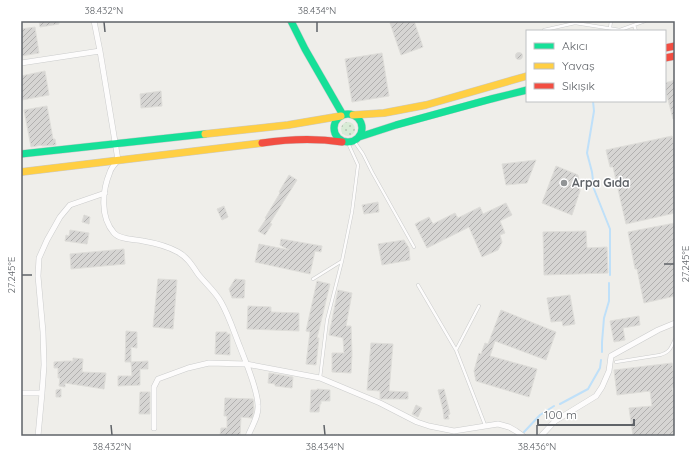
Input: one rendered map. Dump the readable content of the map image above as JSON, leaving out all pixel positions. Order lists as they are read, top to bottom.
{
  "places": ["Arpa Gıda"],
  "legend": ["Akıcı", "Yavaş", "Sıkışık"],
  "scale_bar": "100 m",
  "coordinates": [
    "38.432°N",
    "38.434°N",
    "27.245°E",
    "38.436°N"
  ]
}
